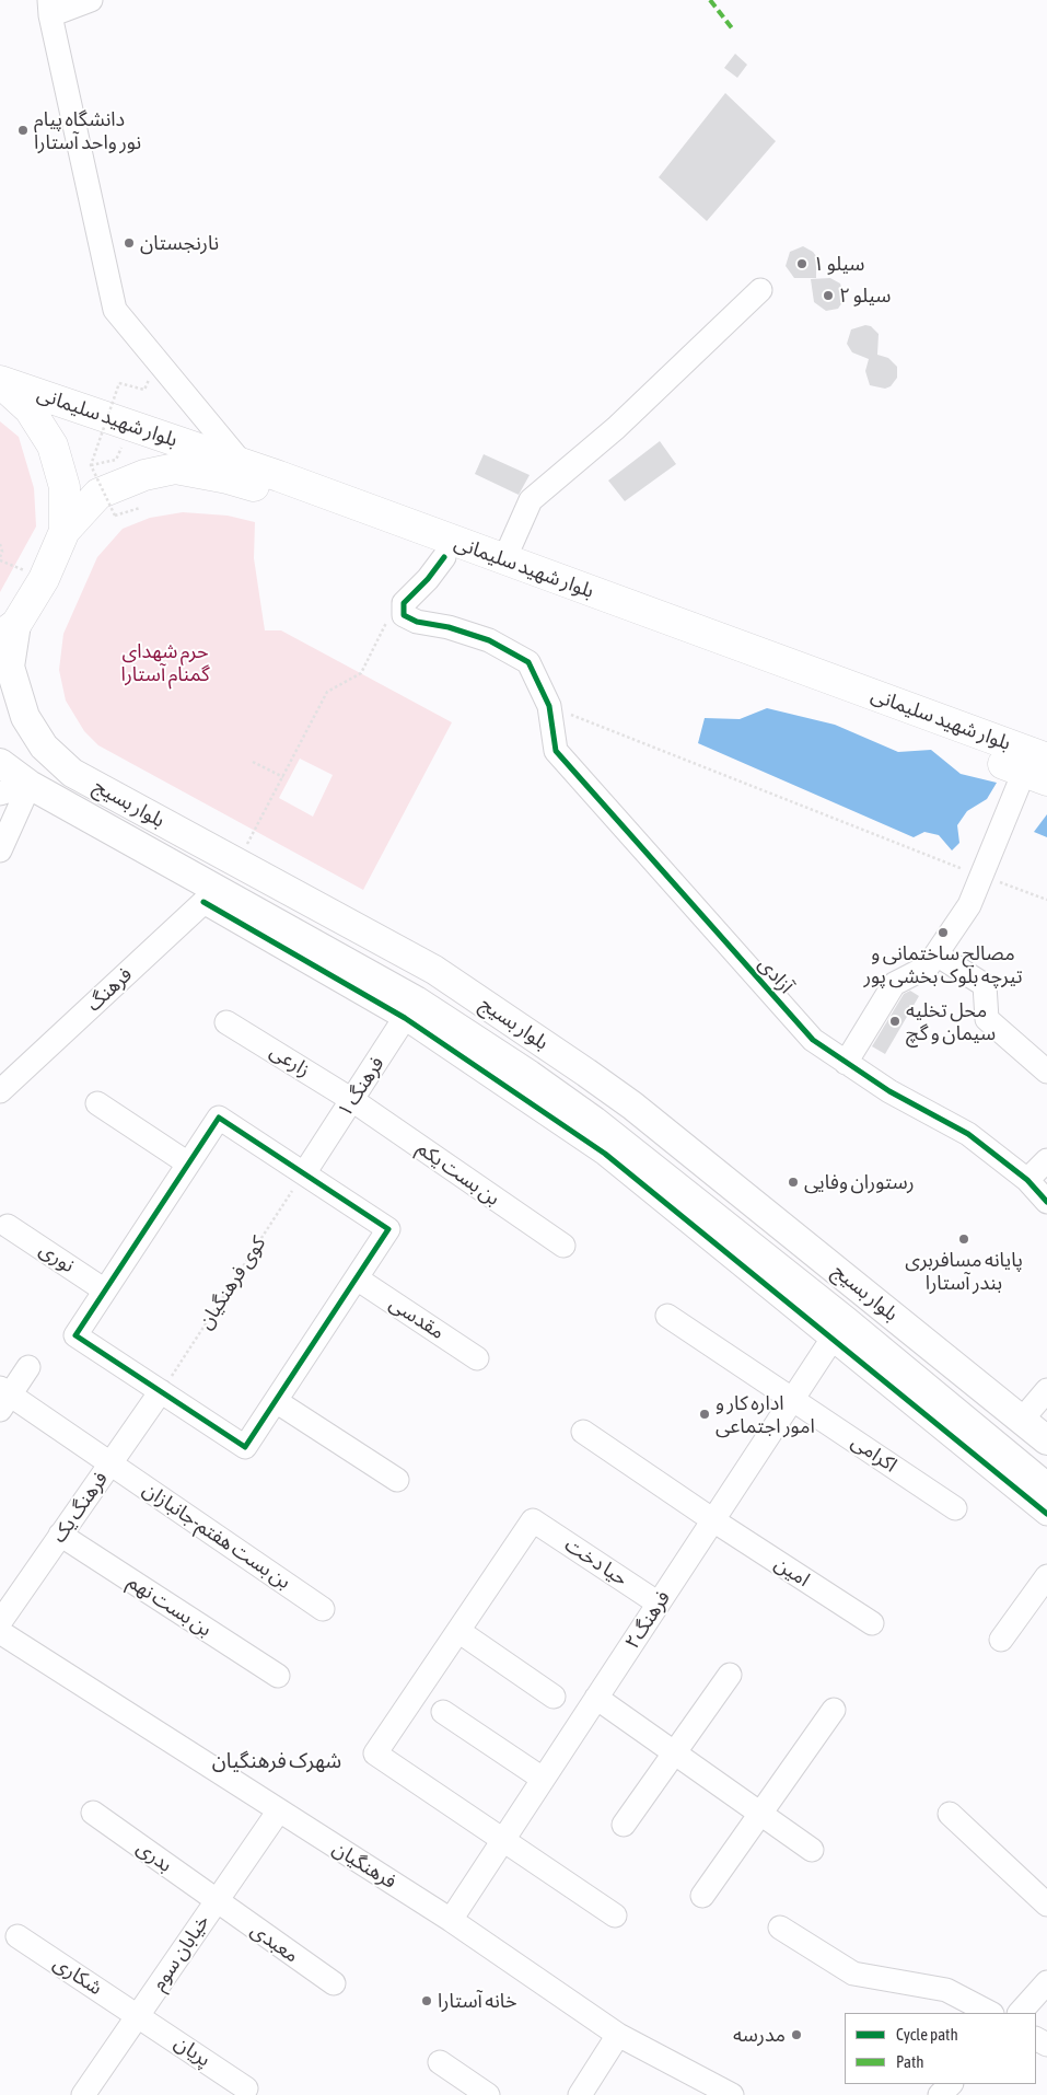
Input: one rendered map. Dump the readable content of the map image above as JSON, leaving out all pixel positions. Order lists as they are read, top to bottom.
{
  "streets": {
    "highway": ["بلوار شهید سلیمانی"],
    "main road": ["بلوار بسیج"],
    "street": [
      "آزادی",
      "فرهنگ",
      "زارعی",
      "فرهنگ ۱",
      "بن بست یکم",
      "نوری",
      "مقدسی",
      "اکرامی",
      "فرهنگ یک",
      "بن بست هفتم-جانبازان",
      "حیا دخت",
      "امین",
      "بن بست نهم",
      "فرهنگ۲",
      "بدری",
      "فرهنگیان",
      "معبدی",
      "خیابان سوم",
      "شکاری",
      "پریان"
    ],
    "path": ["کوی فرهنگیان"]
  },
  "crossings": [
    ["بلوار بسیج", "فرهنگ"],
    ["بلوار بسیج", "فرهنگ ۱"],
    ["بلوار بسیج", "فرهنگ۲"],
    ["زارعی", "فرهنگ ۱"],
    ["زارعی", "بن بست یکم"],
    ["فرهنگ ۱", "بن بست یکم"],
    ["فرهنگ ۱", "کوی فرهنگیان"],
    ["کوی فرهنگیان", "فرهنگ یک"],
    ["اکرامی", "فرهنگ۲"],
    ["فرهنگ یک", "بن بست هفتم-جانبازان"],
    ["فرهنگ یک", "بن بست نهم"],
    ["حیا دخت", "فرهنگ۲"],
    ["امین", "فرهنگ۲"],
    ["فرهنگ۲", "فرهنگیان"],
    ["بدری", "معبدی"],
    ["بدری", "خیابان سوم"],
    ["فرهنگیان", "خیابان سوم"],
    ["معبدی", "خیابان سوم"],
    ["خیابان سوم", "شکاری"],
    ["خیابان سوم", "پریان"],
    ["شکاری", "پریان"]
  ],
  "districts": ["شهرک فرهنگیان"],
  "parks": ["حرم شهدای گمنام آستارا"],
  "places": [
    "دانشگاه پیام نور واحد آستارا",
    "نارنجستان",
    "سیلو ۱",
    "سیلو ۲",
    "مصالح ساختمانی و تیرچه بلوک بخشی پور",
    "محل تخلیه سیمان و گچ",
    "رستوران وفایی",
    "پایانه مسافربری بندر آستارا",
    "اداره کار و امور اجتماعی",
    "خانه آستارا",
    "مدرسه"
  ],
  "legend": ["Cycle path", "Path"]
}
